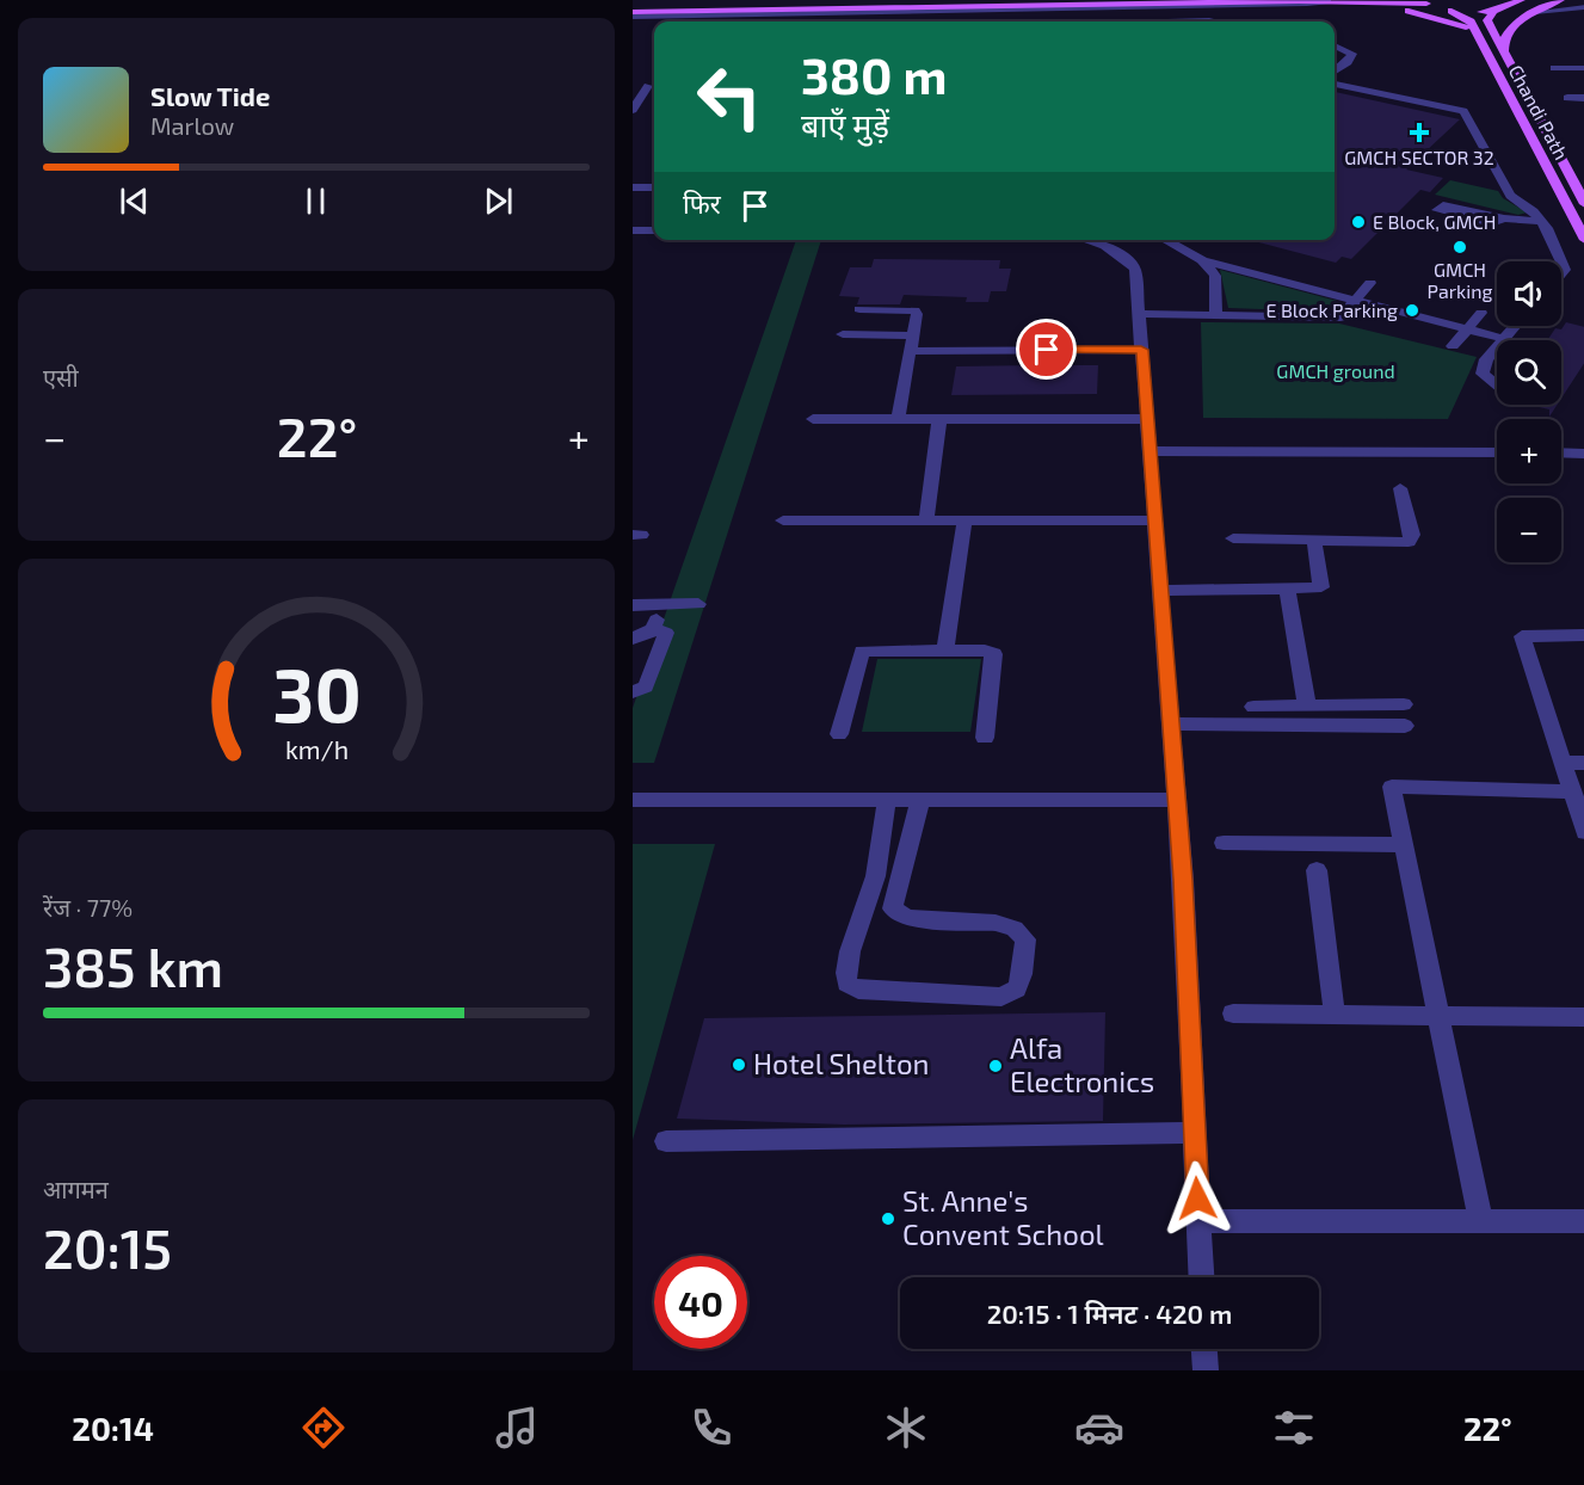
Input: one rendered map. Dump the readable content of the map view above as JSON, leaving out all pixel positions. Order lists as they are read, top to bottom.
{
  "streets": {
    "main road": ["Chandi Path"]
  },
  "parks": ["GMCH ground"],
  "places": {
    "health": ["GMCH SECTOR 32"],
    "other": [
      "E Block, GMCH",
      "GMCH Parking",
      "E Block Parking",
      "Hotel Shelton",
      "Alfa Electronics",
      "St. Anne's Convent School"
    ]
  },
  "page": {
    "turn": ["380 m", "बाएँ मुड़ें"],
    "song": ["Slow Tide", "Marlow"],
    "then": "फिर",
    "map_buttons": ["+", "−"],
    "tile": [
      "एसी",
      ["रेंज · 77%", "385 km"],
      ["आगमन", "20:15"]
    ],
    "heat": ["−", "22°", "+"],
    "limit": "40",
    "trip": "20:15 · 1 मिनट · 420 m",
    "tabs": ["20:14", "22°"],
    "gauge": ["30", "km/h"]
  }
}
